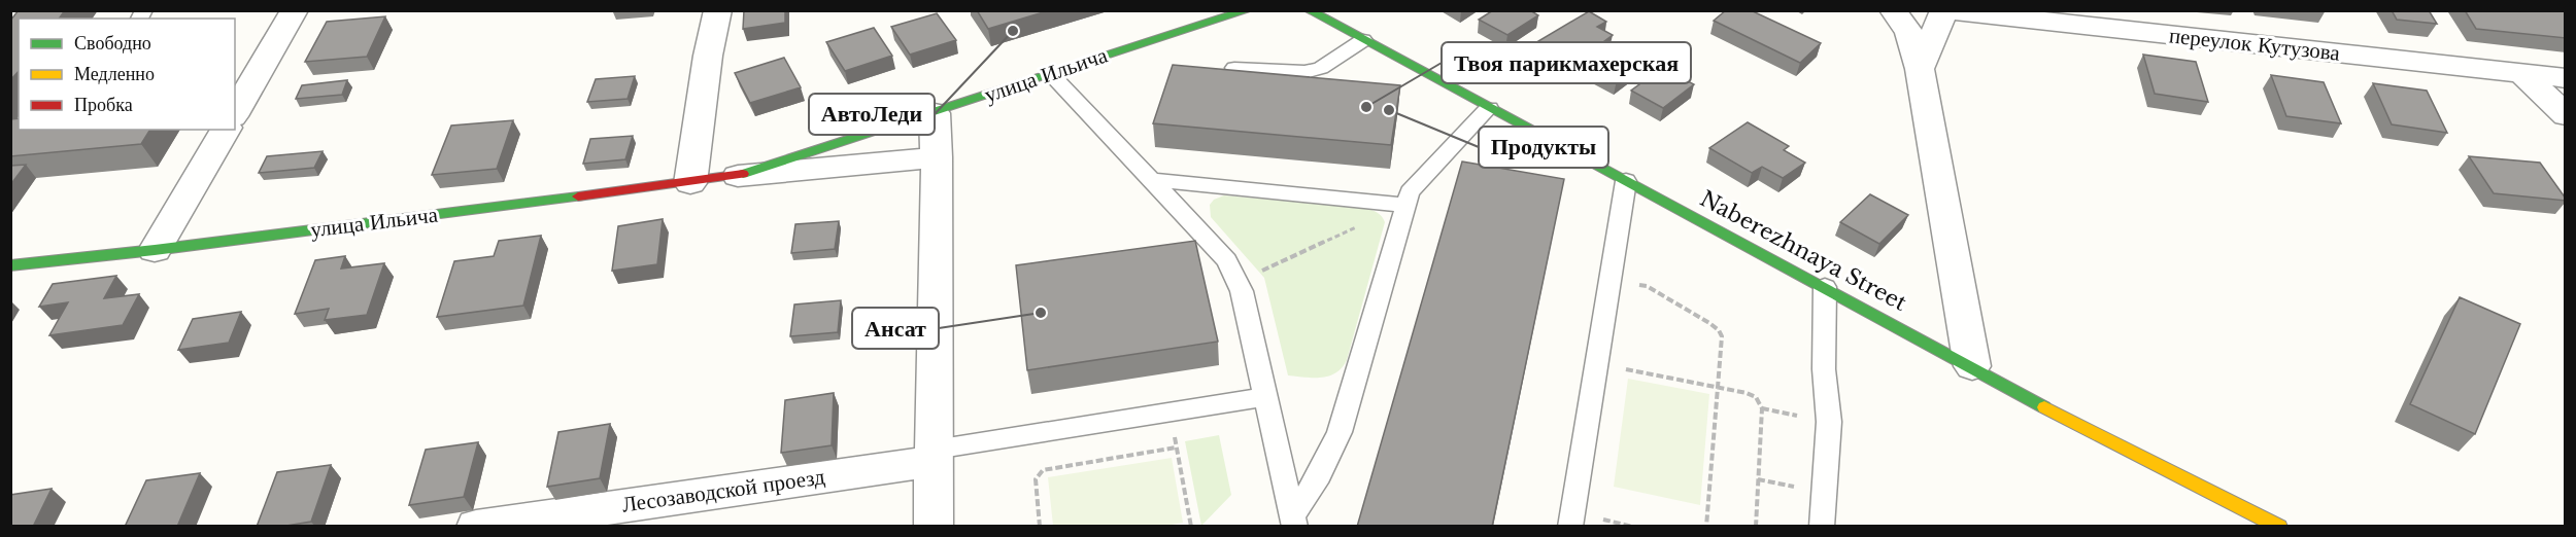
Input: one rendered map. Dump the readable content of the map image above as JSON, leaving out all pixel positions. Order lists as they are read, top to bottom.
{
  "streets": {
    "street": [
      "переулок Кутузова",
      "улица Ильича",
      "Naberezhnaya Street",
      "Лесозаводской проезд"
    ]
  },
  "places": [
    "АвтоЛеди",
    "Твоя парикмахерская",
    "Продукты",
    "Ансат"
  ],
  "legend": ["Свободно", "Медленно", "Пробка"]
}
